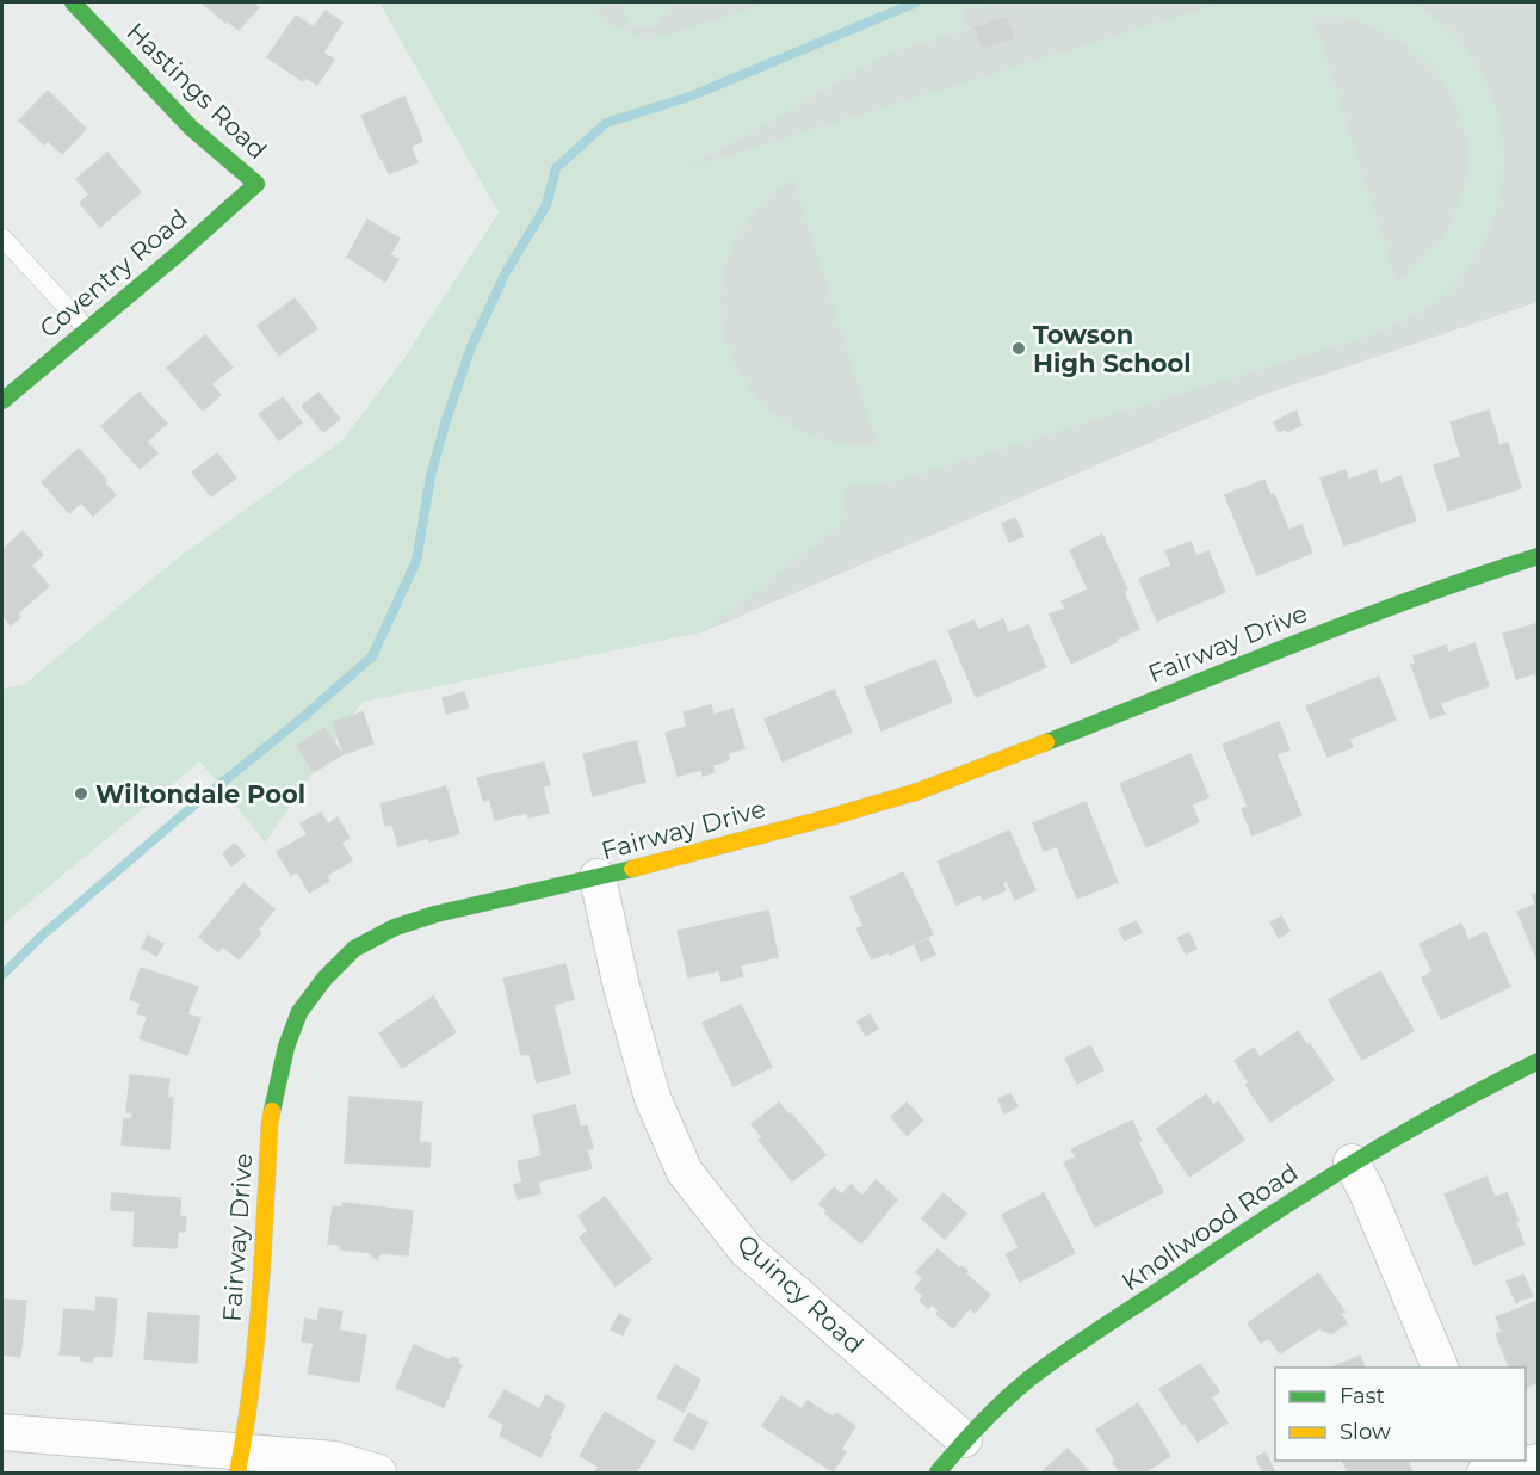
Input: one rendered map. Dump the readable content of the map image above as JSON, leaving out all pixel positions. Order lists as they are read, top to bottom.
{
  "streets": {
    "street": [
      "Hastings Road",
      "Coventry Road",
      "Fairway Drive",
      "Knollwood Road",
      "Quincy Road"
    ]
  },
  "crossings": [
    ["Hastings Road", "Coventry Road"],
    ["Fairway Drive", "Quincy Road"],
    ["Knollwood Road", "Quincy Road"]
  ],
  "places": ["Towson High School", "Wiltondale Pool"],
  "legend": ["Fast", "Slow"]
}
